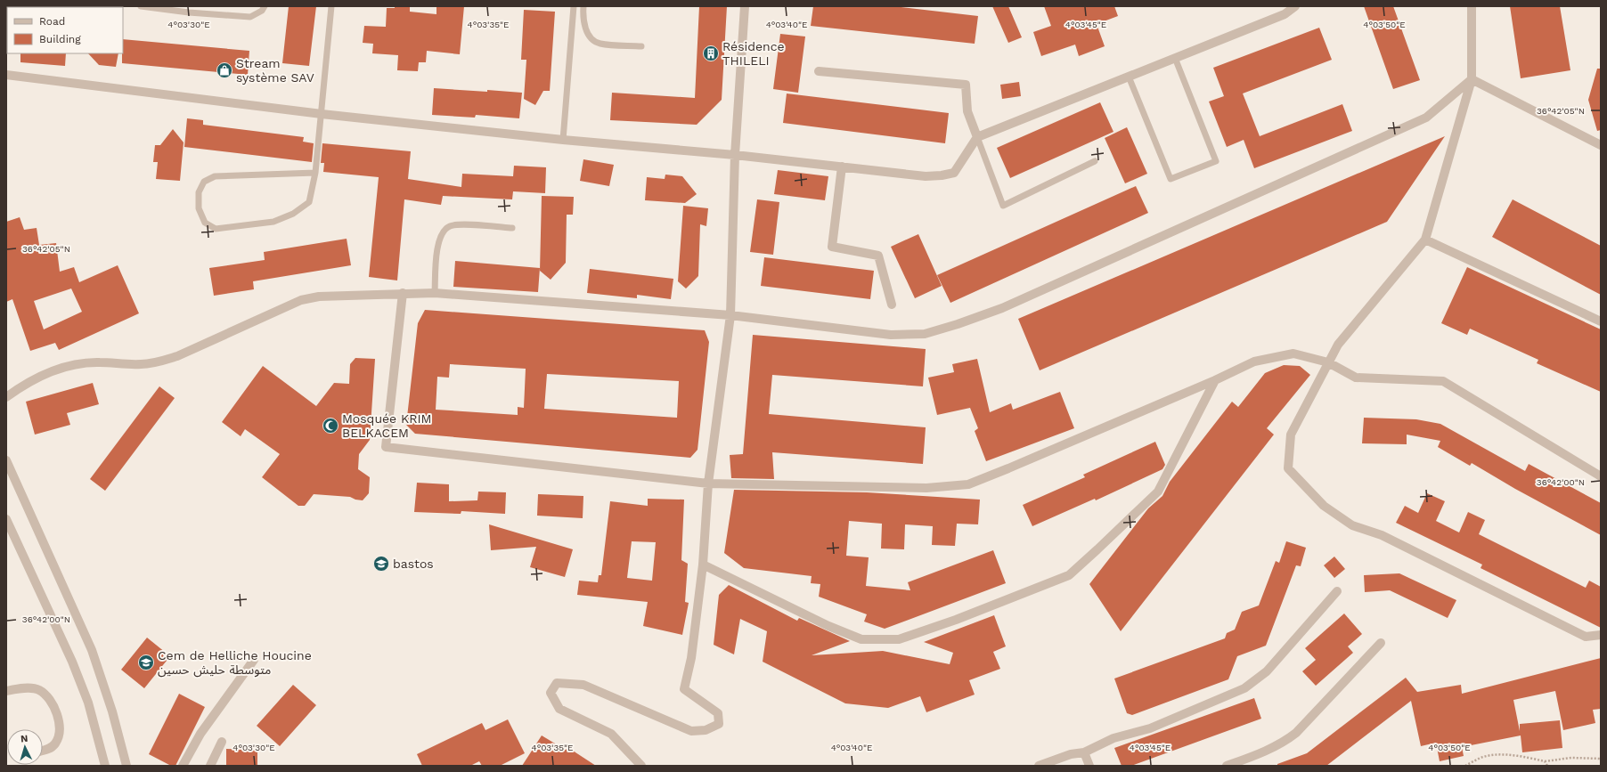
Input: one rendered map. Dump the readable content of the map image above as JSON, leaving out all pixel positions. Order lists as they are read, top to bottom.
{
  "places": {
    "building": ["Résidence THILELI"],
    "shop": ["Stream système SAV"],
    "mosque": ["Mosquée KRIM BELKACEM"],
    "school or university": ["bastos", "Cem de Helliche Houcine متوسطة حليش حسين"]
  },
  "legend": ["Road", "Building"],
  "north": "top",
  "coordinates": [
    "4°03'30\"E",
    "4°03'35\"E",
    "4°03'40\"E",
    "4°03'45\"E",
    "4°03'50\"E",
    "36°42'05\"N",
    "36°42'00\"N"
  ]
}
